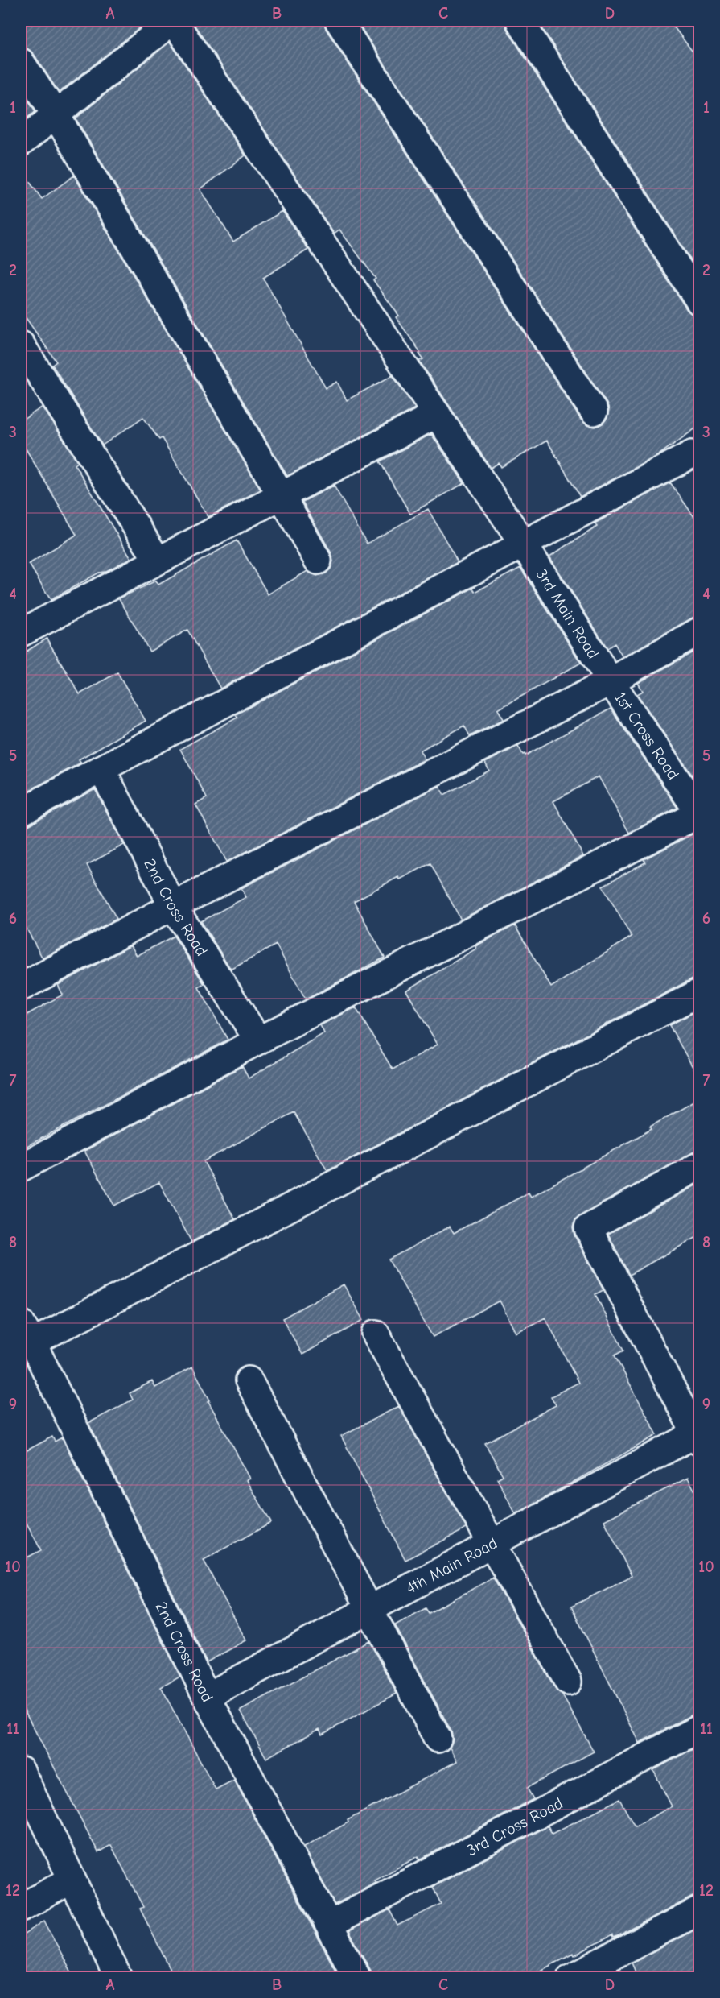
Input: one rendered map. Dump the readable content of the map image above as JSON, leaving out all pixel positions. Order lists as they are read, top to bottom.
{
  "streets": {
    "street": [
      "3rd Main Road",
      "1st Cross Road",
      "2nd Cross Road",
      "4th Main Road",
      "3rd Cross Road"
    ]
  },
  "crossings": [
    ["3rd Main Road", "1st Cross Road"],
    ["2nd Cross Road", "4th Main Road"],
    ["2nd Cross Road", "3rd Cross Road"]
  ],
  "grid": {
    "columns": [
      "A",
      "B",
      "C",
      "D"
    ],
    "rows": [
      "1",
      "2",
      "3",
      "4",
      "5",
      "6",
      "7",
      "8",
      "9",
      "10",
      "11",
      "12"
    ]
  }
}
